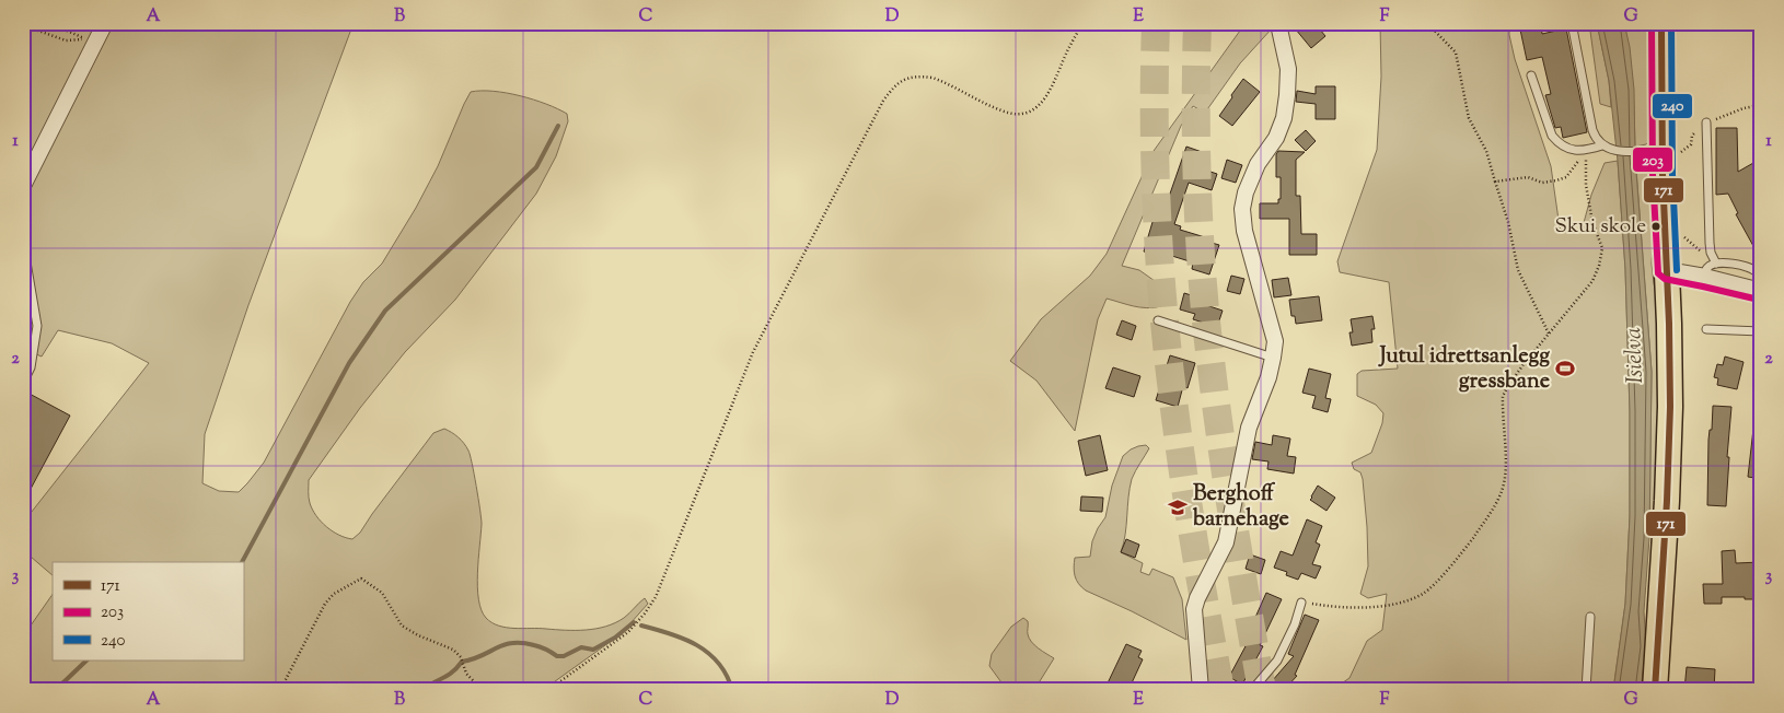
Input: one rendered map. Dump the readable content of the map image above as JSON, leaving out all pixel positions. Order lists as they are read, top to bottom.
{
  "water": ["Isielva"],
  "places": {
    "other": ["Skui skole"],
    "sports": ["Jutul idrettsanlegg gressbane"],
    "school or university": ["Berghoff barnehage"]
  },
  "lines": ["transit line 171", "transit line 203", "transit line 240"],
  "legend": ["171", "203", "240"],
  "grid": {
    "columns": [
      "A",
      "B",
      "C",
      "D",
      "E",
      "F",
      "G"
    ],
    "rows": ["1", "2", "3"]
  }
}
